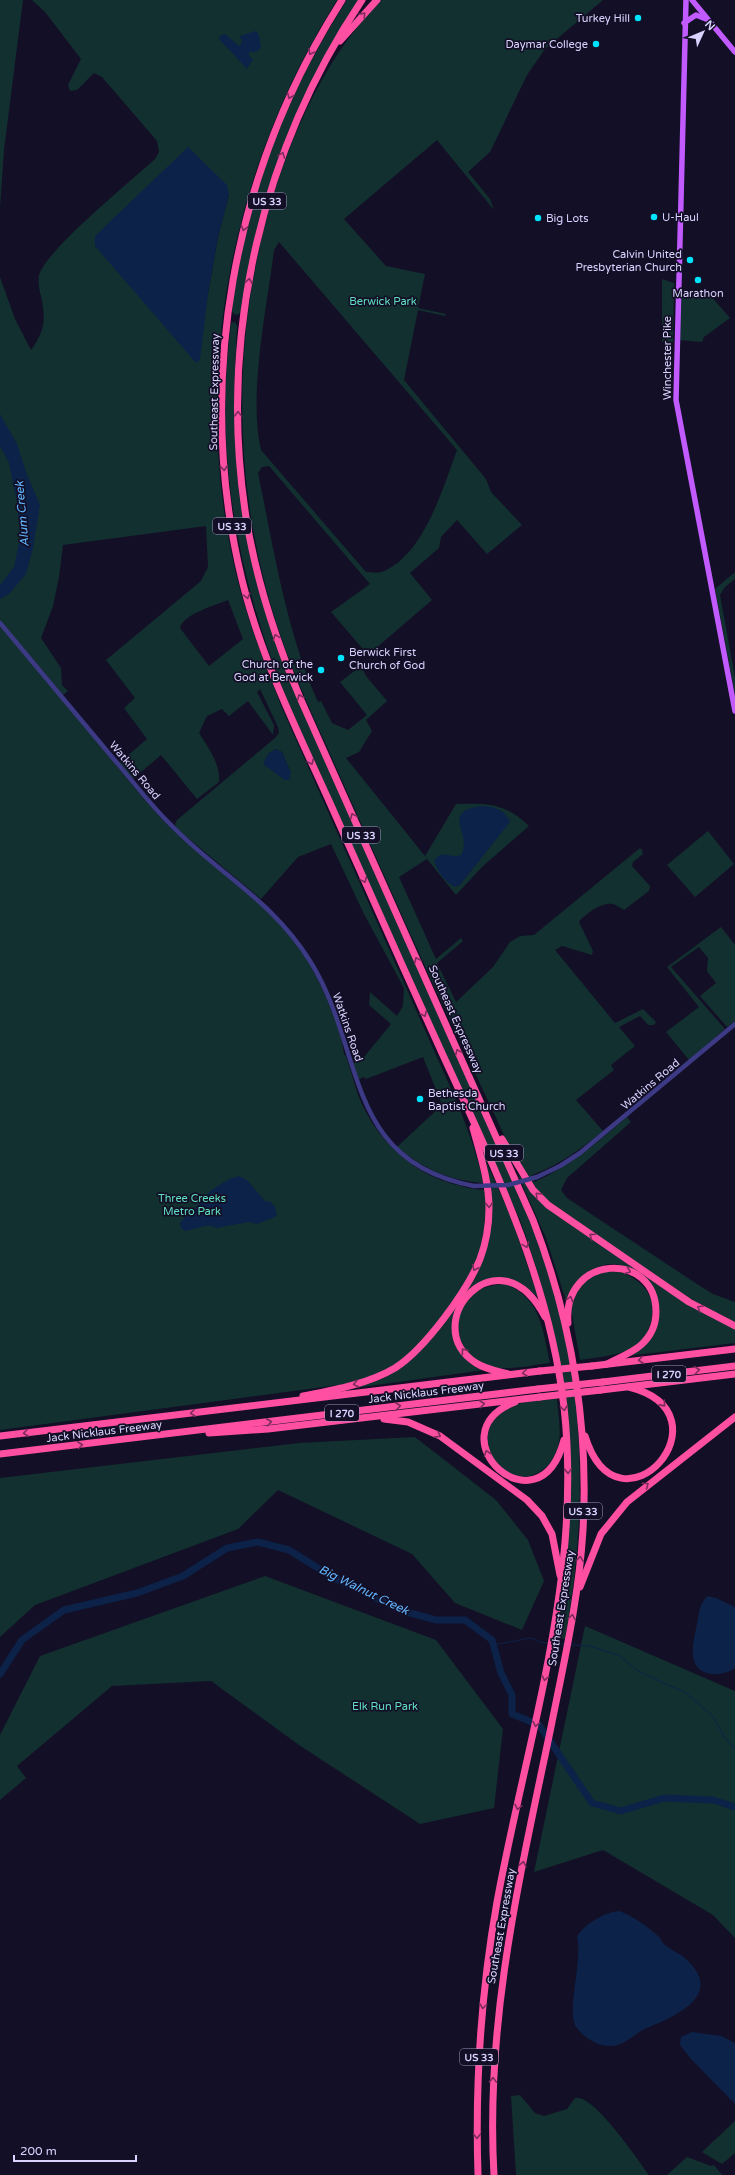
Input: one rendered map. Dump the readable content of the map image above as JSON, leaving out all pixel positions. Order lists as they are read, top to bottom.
{
  "streets": {
    "highway": [
      "US 33",
      "Southeast Expressway",
      "I 270",
      "Jack Nicklaus Freeway"
    ],
    "main road": ["Winchester Pike"],
    "street": ["Watkins Road"]
  },
  "water": ["Alum Creek", "Big Walnut Creek"],
  "parks": ["Berwick Park", "Three Creeks Metro Park", "Elk Run Park"],
  "places": [
    "Turkey Hill",
    "Daymar College",
    "U-Haul",
    "Big Lots",
    "Calvin United Presbyterian Church",
    "Marathon",
    "Berwick First Church of God",
    "Church of the God at Berwick",
    "Bethesda Baptist Church"
  ],
  "scale_bar": "200 m",
  "north": "top right"
}
